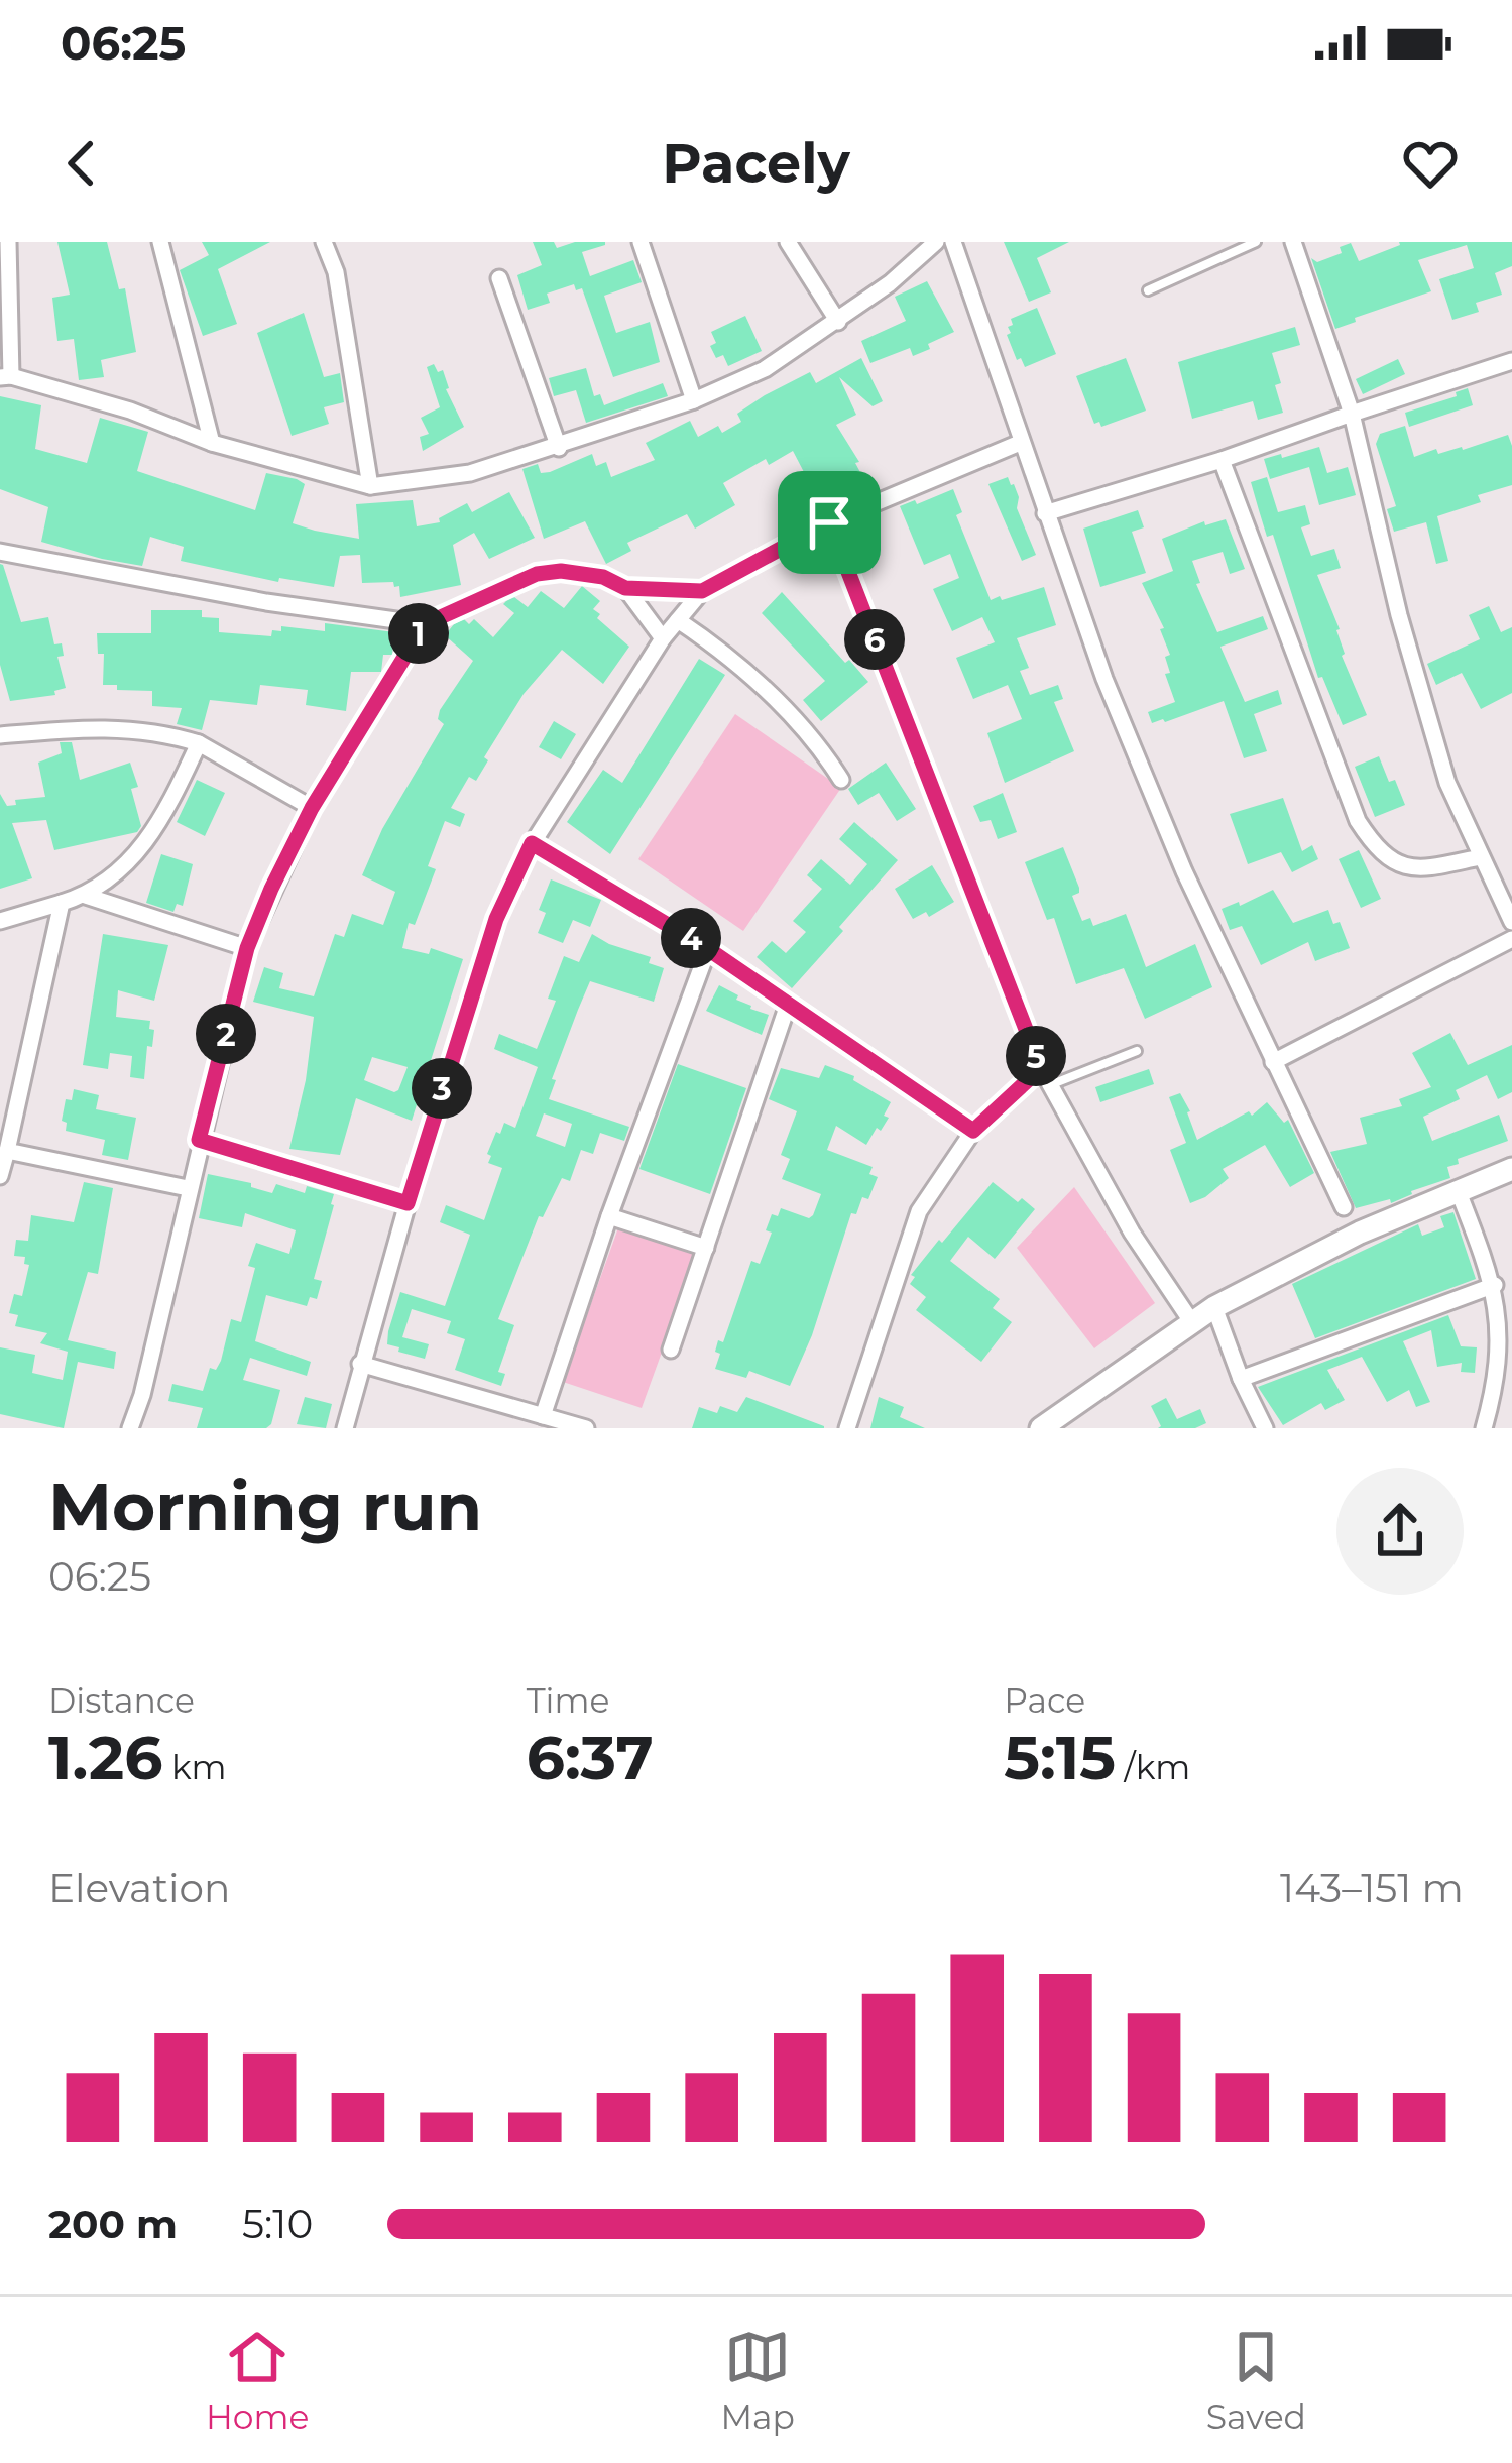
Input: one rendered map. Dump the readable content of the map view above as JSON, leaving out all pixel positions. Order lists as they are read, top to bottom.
{
  "page": {
    "status": "06:25",
    "header": "Pacely",
    "pins": [
      "1",
      "6",
      "4",
      "2",
      "5",
      "3"
    ],
    "heading": ["Morning run", "06:25"],
    "stats": [
      ["Distance", "1.26 km"],
      ["Time", "6:37"],
      ["Pace", "5:15 /km"]
    ],
    "chart": ["Elevation", "143–151 m"],
    "list": [
      {
        "name": "200 m",
        "note": "5:10"
      }
    ],
    "tabs": ["Home", "Map", "Saved"]
  }
}
